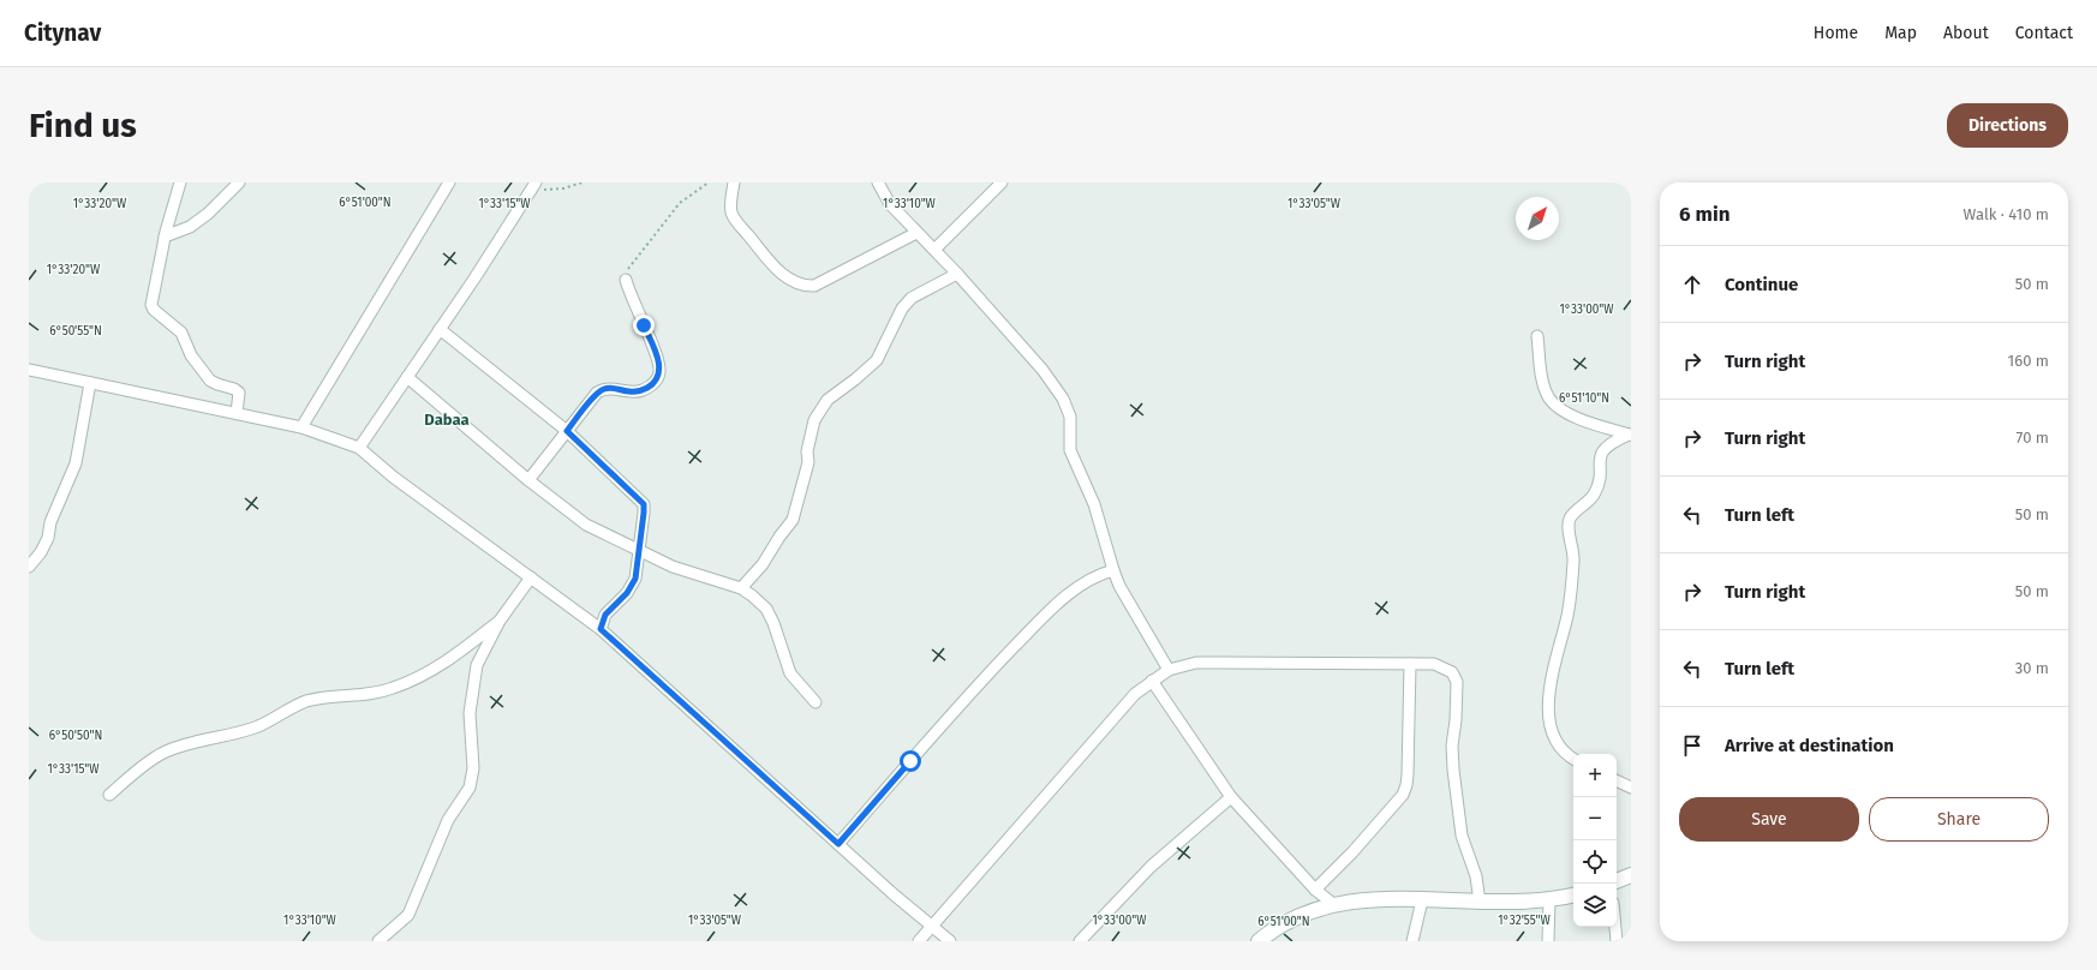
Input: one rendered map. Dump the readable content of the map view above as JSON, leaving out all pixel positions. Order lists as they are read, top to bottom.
{
  "districts": ["Dabaa"],
  "north": "top right",
  "page": {
    "header": "Citynav",
    "nav": [
      "Home",
      "Map",
      "About",
      "Contact"
    ],
    "buttons": [
      "Directions",
      ["Save", "Share"]
    ],
    "title": "Find us",
    "heading": ["6 min", "Walk · 410 m"],
    "list": [
      ["Continue", "50 m"],
      ["Turn right", "160 m"],
      ["Turn right", "70 m"],
      ["Turn left", "50 m"],
      ["Turn right", "50 m"],
      ["Turn left", "30 m"],
      "Arrive at destination"
    ],
    "map_buttons": ["+", "−"]
  },
  "coordinates": [
    "6°51'00\"N",
    "1°33'20\"W",
    "1°33'15\"W",
    "1°33'10\"W",
    "1°33'05\"W",
    "1°33'00\"W",
    "6°50'55\"N",
    "6°51'10\"N",
    "6°50'50\"N",
    "1°32'55\"W"
  ]
}
